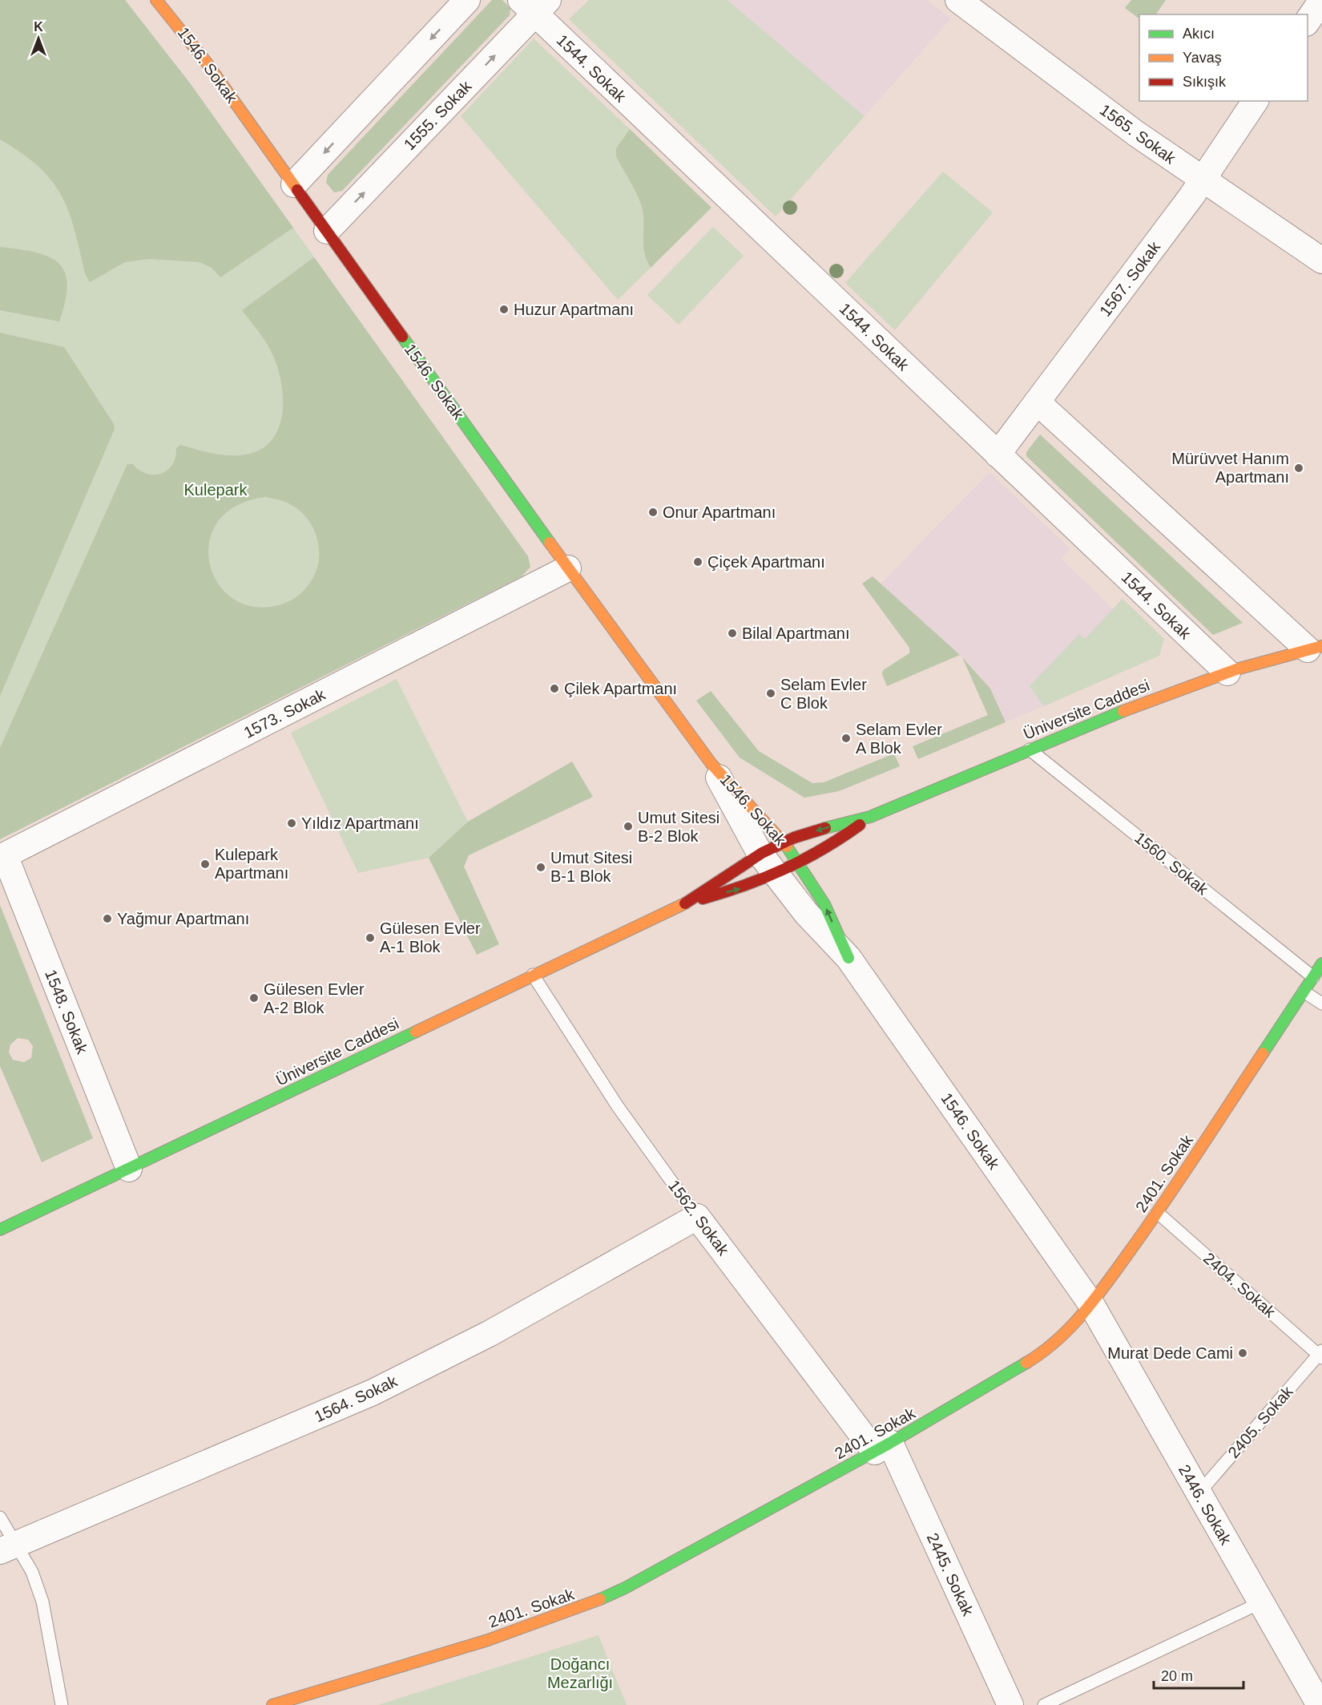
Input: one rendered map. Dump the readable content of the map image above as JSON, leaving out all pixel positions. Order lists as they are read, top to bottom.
{
  "streets": {
    "street": [
      "1546. Sokak",
      "1544. Sokak",
      "1555. Sokak",
      "1565. Sokak",
      "1567. Sokak",
      "Üniversite Caddesi",
      "1573. Sokak",
      "1548. Sokak",
      "2401. Sokak",
      "1562. Sokak",
      "1564. Sokak",
      "2446. Sokak",
      "2445. Sokak"
    ],
    "lane": ["1560. Sokak", "2404. Sokak", "2405. Sokak"]
  },
  "crossings": [
    ["1546. Sokak", "1555. Sokak"],
    ["1546. Sokak", "Üniversite Caddesi"],
    ["1546. Sokak", "1573. Sokak"],
    ["1546. Sokak", "2401. Sokak"],
    ["1546. Sokak", "2446. Sokak"],
    ["1544. Sokak", "1555. Sokak"],
    ["1544. Sokak", "1567. Sokak"],
    ["1544. Sokak", "Üniversite Caddesi"],
    ["1565. Sokak", "1567. Sokak"],
    ["Üniversite Caddesi", "1560. Sokak"],
    ["Üniversite Caddesi", "1548. Sokak"],
    ["Üniversite Caddesi", "1562. Sokak"],
    ["1573. Sokak", "1548. Sokak"],
    ["1560. Sokak", "2401. Sokak"],
    ["2401. Sokak", "1562. Sokak"],
    ["2401. Sokak", "2404. Sokak"],
    ["2401. Sokak", "2446. Sokak"],
    ["2401. Sokak", "2445. Sokak"],
    ["1562. Sokak", "1564. Sokak"],
    ["1562. Sokak", "2445. Sokak"],
    ["2404. Sokak", "2405. Sokak"],
    ["2405. Sokak", "2446. Sokak"]
  ],
  "parks": ["Kulepark", "Doğancı Mezarlığı"],
  "places": [
    "Huzur Apartmanı",
    "Mürüvvet Hanım Apartmanı",
    "Onur Apartmanı",
    "Çiçek Apartmanı",
    "Bilal Apartmanı",
    "Çilek Apartmanı",
    "Selam Evler C Blok",
    "Selam Evler A Blok",
    "Yıldız Apartmanı",
    "Umut Sitesi B-2 Blok",
    "Kulepark Apartmanı",
    "Umut Sitesi B-1 Blok",
    "Yağmur Apartmanı",
    "Gülesen Evler A-1 Blok",
    "Gülesen Evler A-2 Blok",
    "Murat Dede Cami"
  ],
  "legend": ["Akıcı", "Yavaş", "Sıkışık"],
  "scale_bar": "20 m",
  "north": "top"
}
